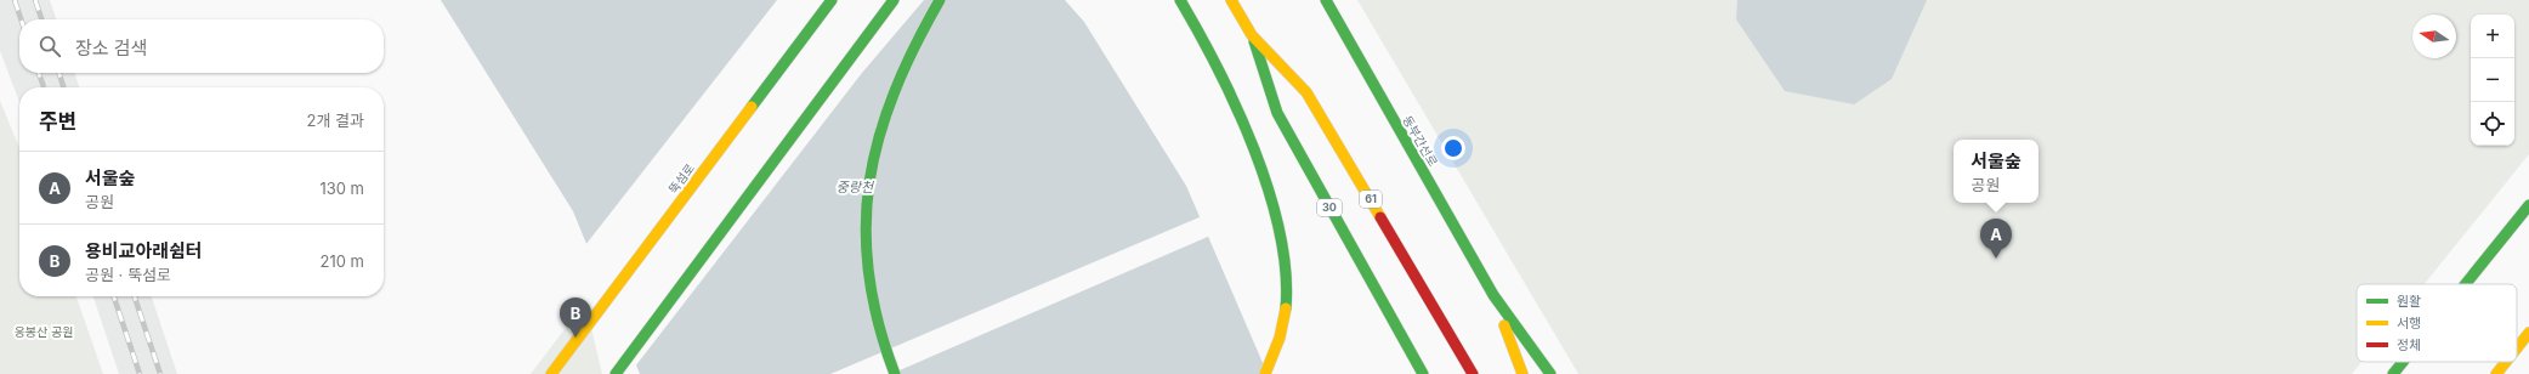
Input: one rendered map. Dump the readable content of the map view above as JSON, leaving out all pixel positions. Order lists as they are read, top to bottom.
{
  "streets": {
    "main road": [
      "동부간선로",
      "뚝섬로",
      "61",
      "30"
    ]
  },
  "crossings": [
    ["61", "30"]
  ],
  "water": ["중랑천"],
  "parks": ["응봉산 공원"],
  "legend": ["원활", "서행", "정체"],
  "north": "left",
  "page": {
    "map_buttons": ["+", "−"],
    "search": "장소 검색",
    "heading": ["주변", "2개 결과"],
    "popup": ["서울숲", "공원"],
    "list": [
      {
        "mark": "A",
        "name": "서울숲",
        "note": "공원",
        "value": "130 m"
      },
      {
        "mark": "B",
        "name": "용비교아래쉼터",
        "note": "공원 · 뚝섬로",
        "value": "210 m"
      }
    ],
    "pins": ["A", "B"]
  }
}
